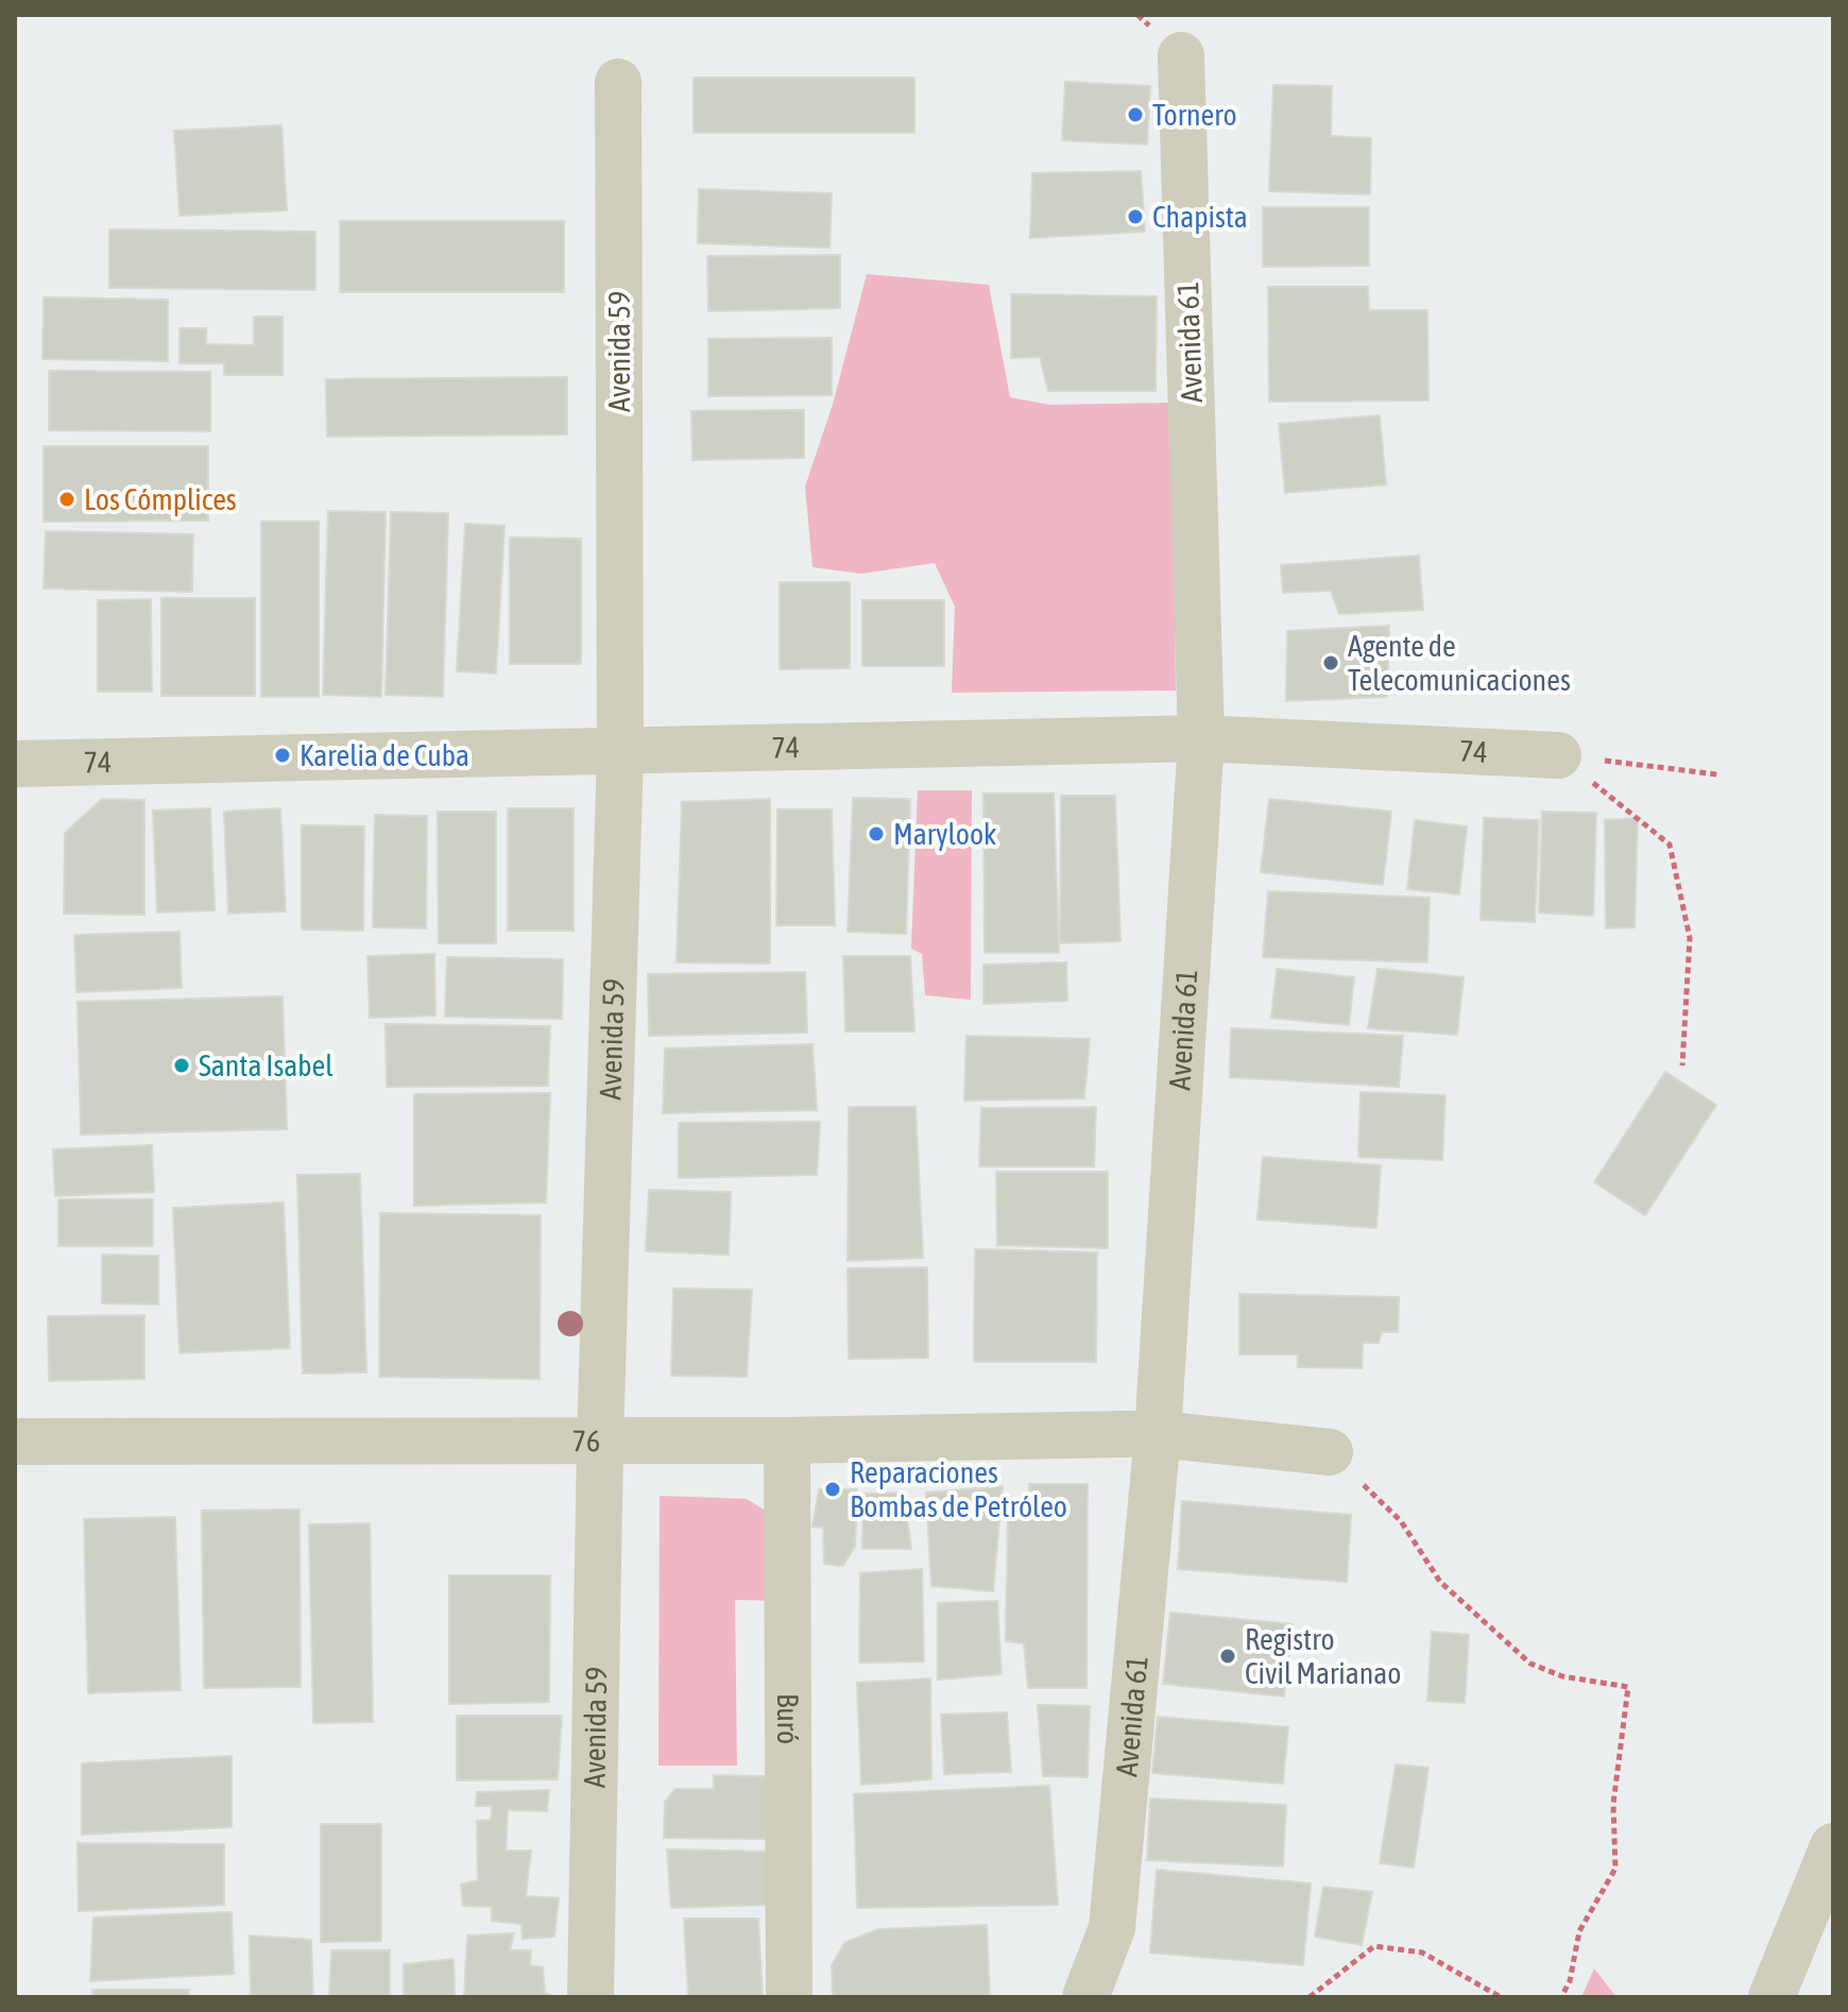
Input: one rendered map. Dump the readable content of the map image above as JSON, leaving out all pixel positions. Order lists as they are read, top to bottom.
{
  "streets": {
    "street": [
      "Avenida 61",
      "Avenida 59",
      "74",
      "76",
      "Buró"
    ]
  },
  "crossings": [
    ["Avenida 61", "74"],
    ["Avenida 61", "76"],
    ["Avenida 59", "74"],
    ["Avenida 59", "76"],
    ["76", "Buró"]
  ],
  "places": [
    "Tornero",
    "Chapista",
    "Los Cómplices",
    "Agente de Telecomunicaciones",
    "Karelia de Cuba",
    "Marylook",
    "Santa Isabel",
    "Reparaciones Bombas de Petróleo",
    "Registro Civil Marianao"
  ]
}
